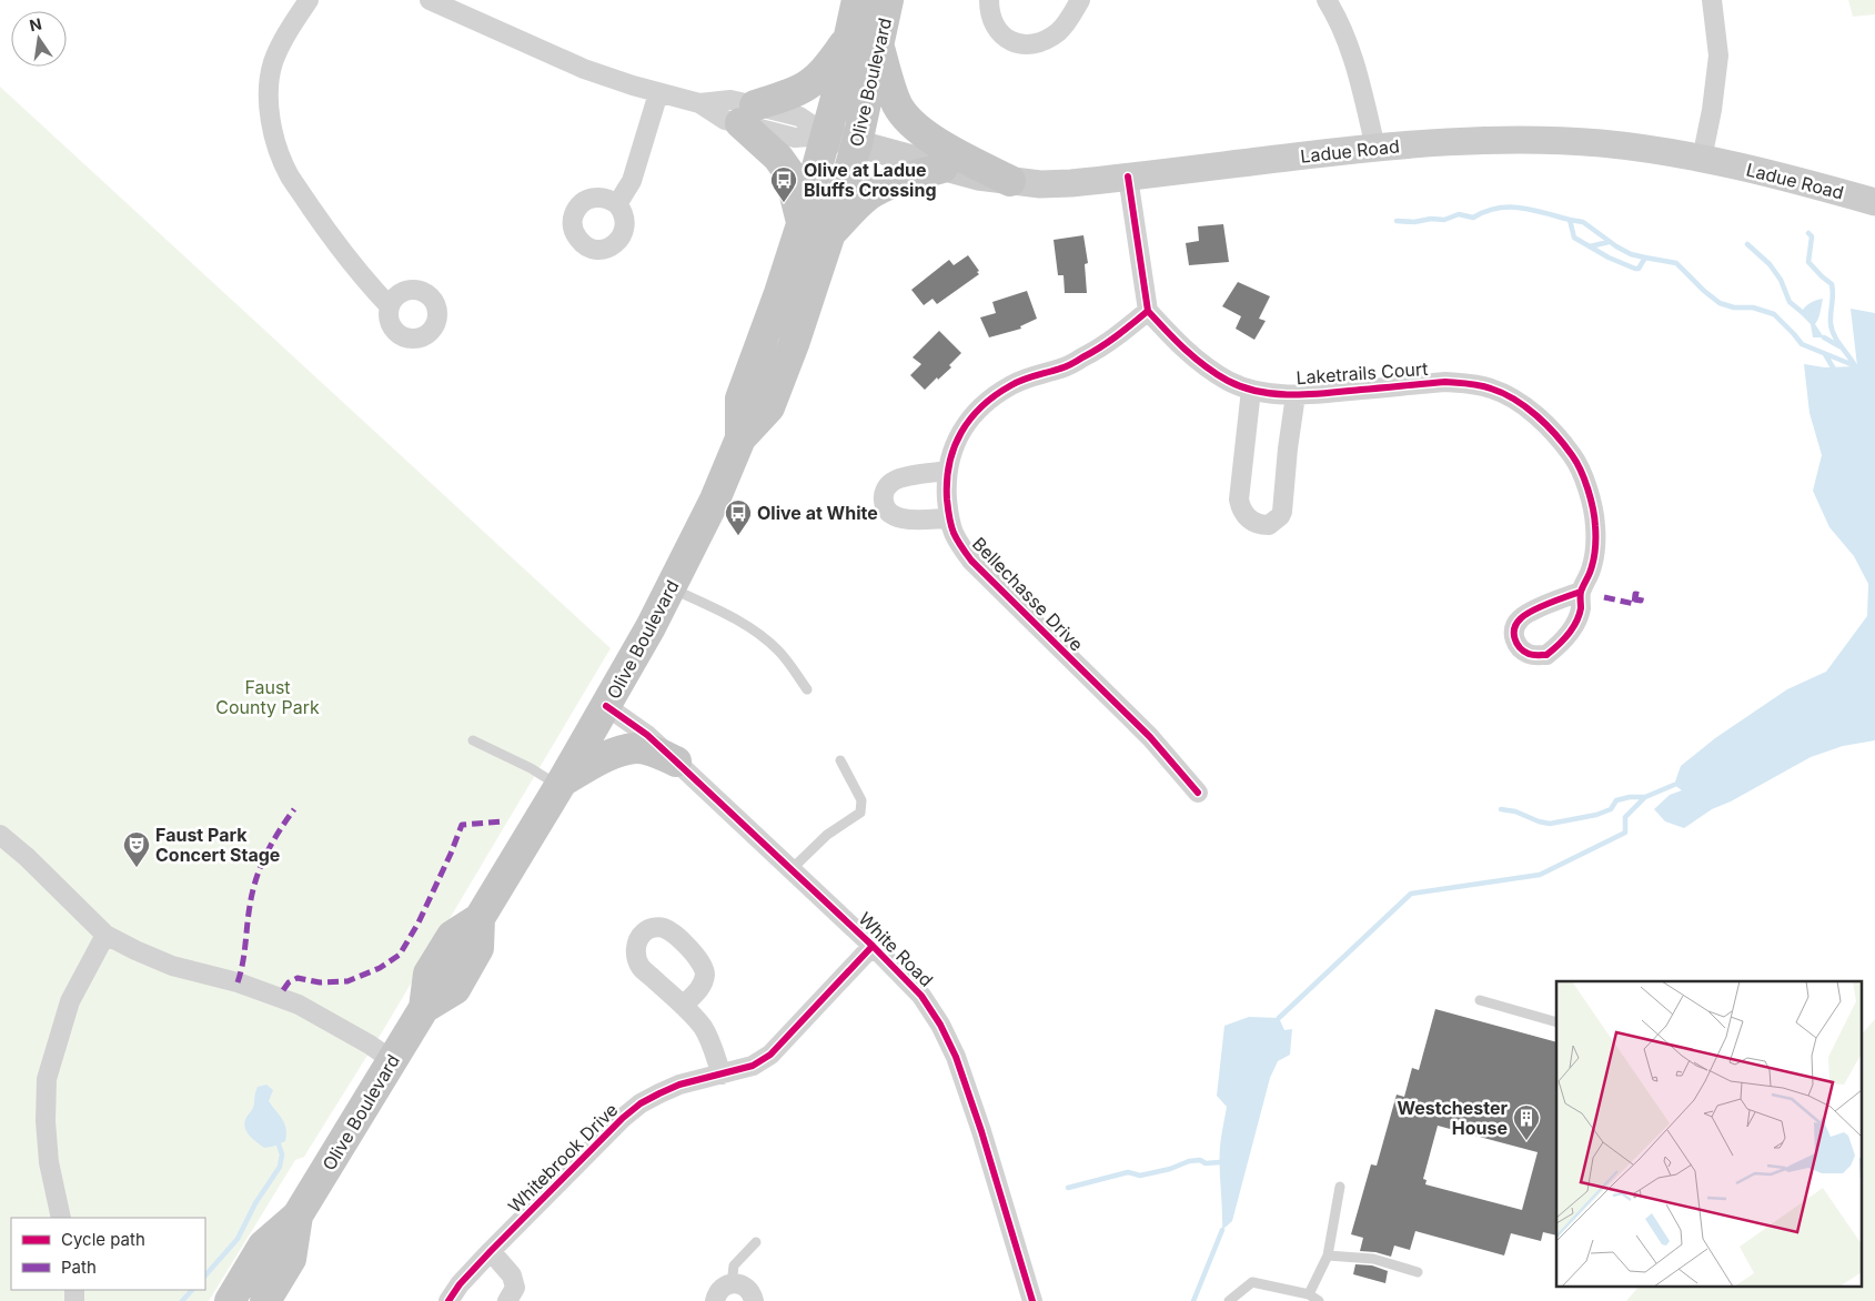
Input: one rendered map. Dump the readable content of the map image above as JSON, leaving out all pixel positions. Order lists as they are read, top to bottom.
{
  "streets": {
    "main road": ["Olive Boulevard", "Ladue Road"],
    "street": [
      "Laketrails Court",
      "Bellechasse Drive",
      "White Road",
      "Whitebrook Drive"
    ]
  },
  "crossings": [
    ["Olive Boulevard", "Ladue Road"],
    ["Olive Boulevard", "White Road"],
    ["Laketrails Court", "Bellechasse Drive"],
    ["White Road", "Whitebrook Drive"]
  ],
  "parks": ["Faust County Park"],
  "places": {
    "bus stop": ["Olive at Ladue Bluffs Crossing", "Olive at White"],
    "theatre": ["Faust Park Concert Stage"],
    "building": ["Westchester House"]
  },
  "legend": ["Cycle path", "Path"],
  "north": "top"
}
